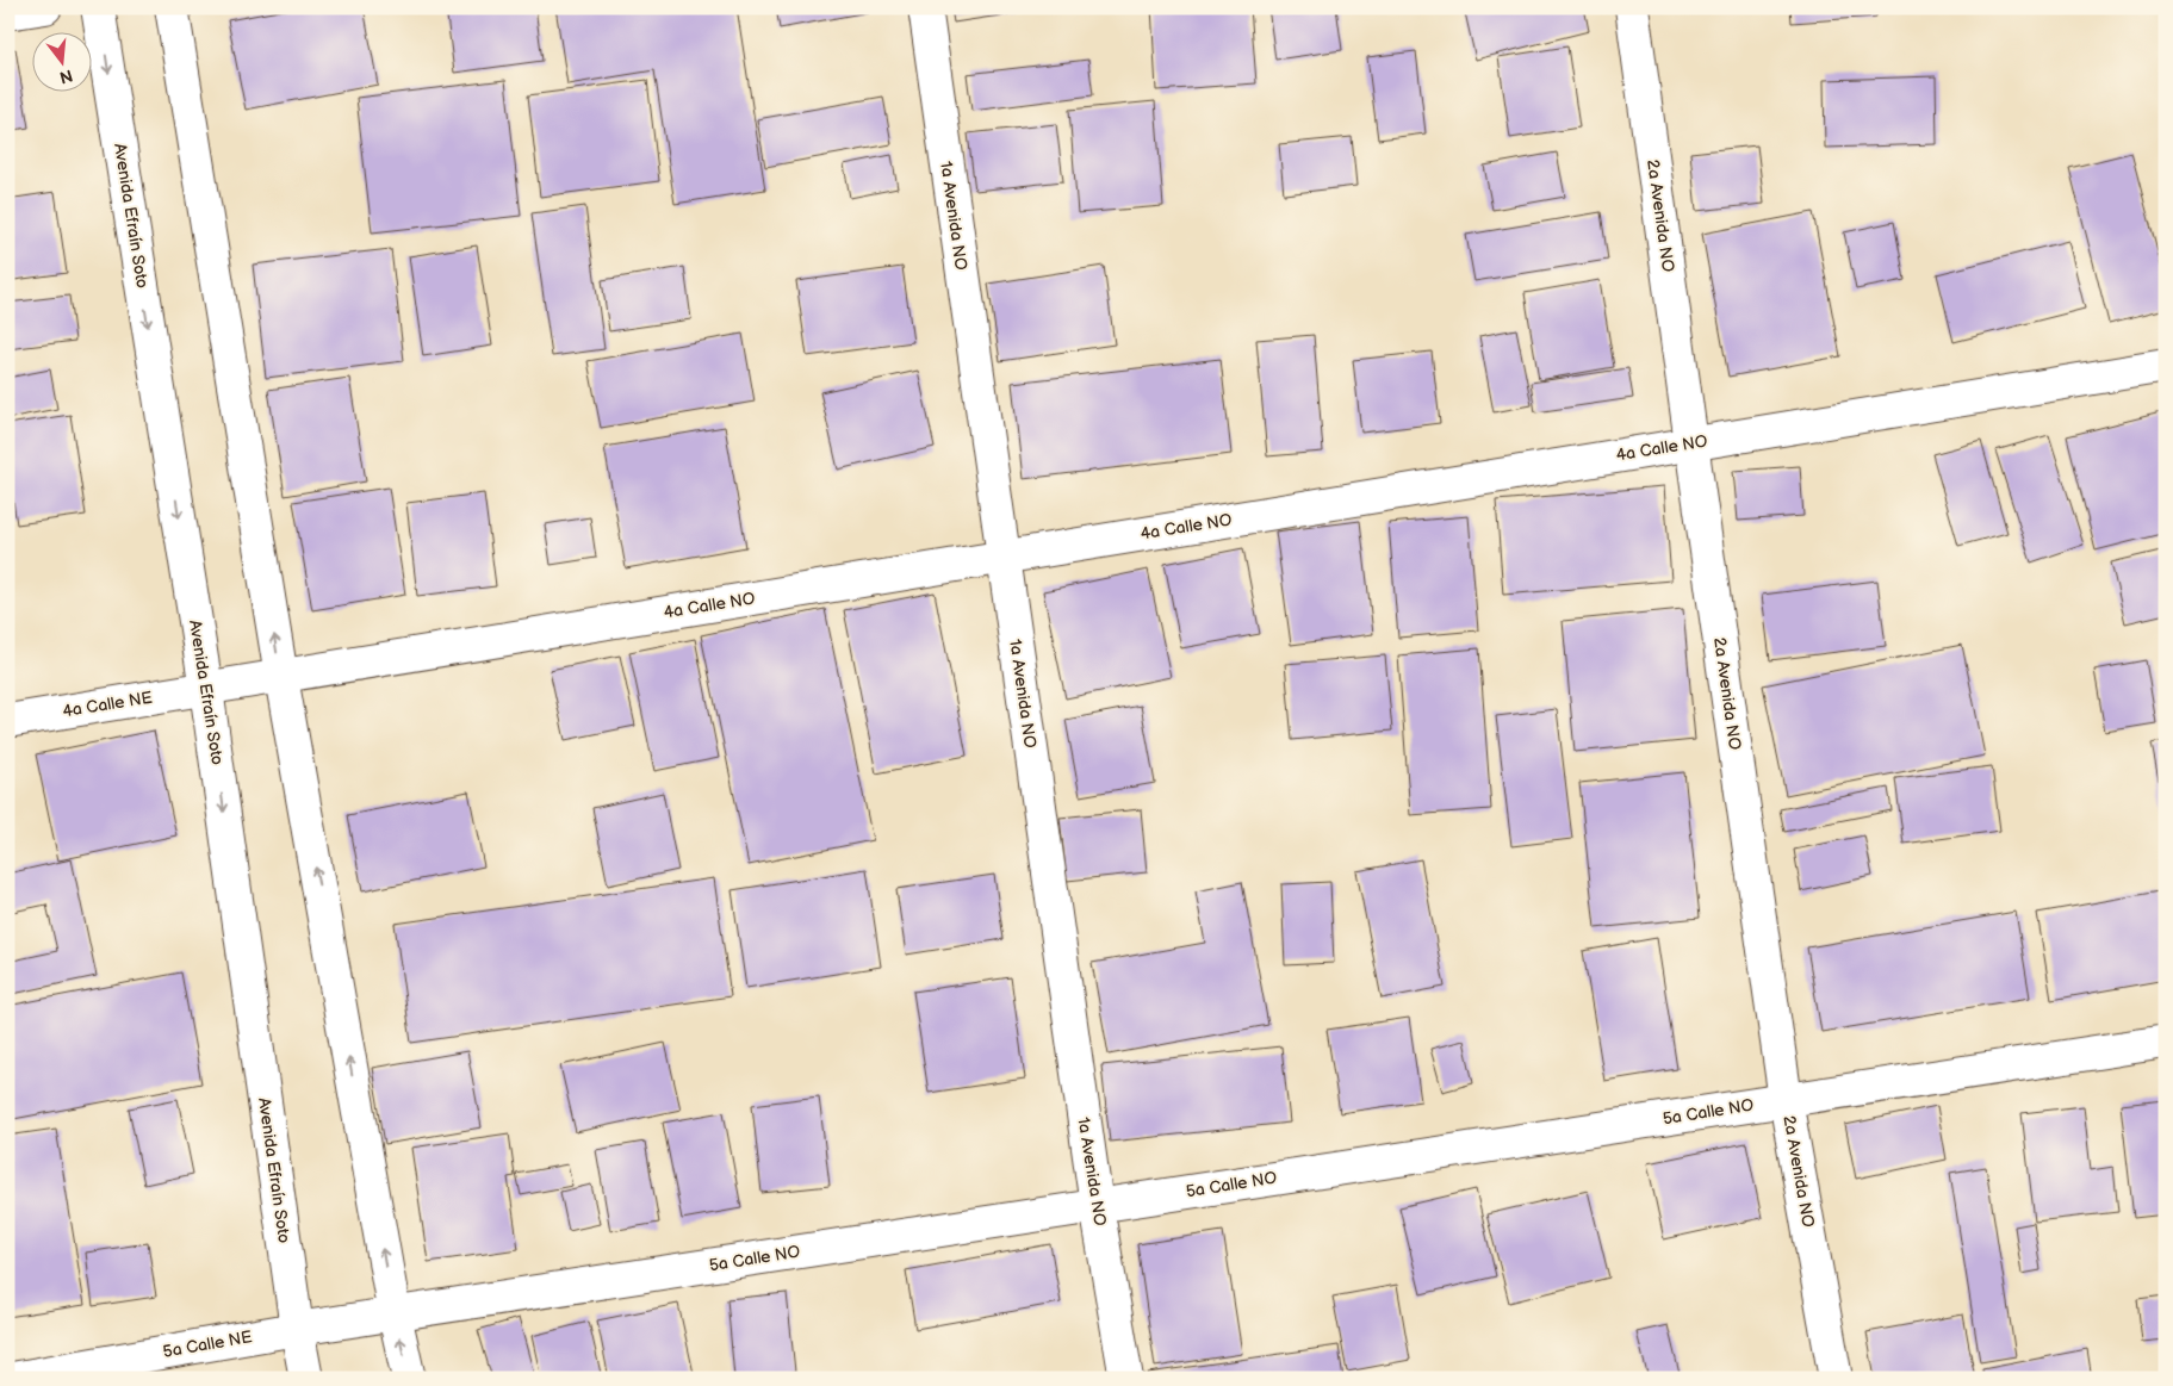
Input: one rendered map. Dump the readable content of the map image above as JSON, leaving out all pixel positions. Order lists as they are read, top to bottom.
{
  "streets": {
    "street": [
      "Avenida Efraín Soto",
      "1a Avenida NO",
      "2a Avenida NO",
      "4a Calle NO",
      "4a Calle NE",
      "5a Calle NO",
      "5a Calle NE"
    ]
  },
  "crossings": [
    ["Avenida Efraín Soto", "4a Calle NO"],
    ["Avenida Efraín Soto", "4a Calle NE"],
    ["Avenida Efraín Soto", "5a Calle NO"],
    ["Avenida Efraín Soto", "5a Calle NE"],
    ["1a Avenida NO", "4a Calle NO"],
    ["1a Avenida NO", "5a Calle NO"],
    ["2a Avenida NO", "4a Calle NO"],
    ["2a Avenida NO", "5a Calle NO"],
    ["4a Calle NO", "4a Calle NE"],
    ["5a Calle NO", "5a Calle NE"]
  ],
  "north": "bottom"
}
